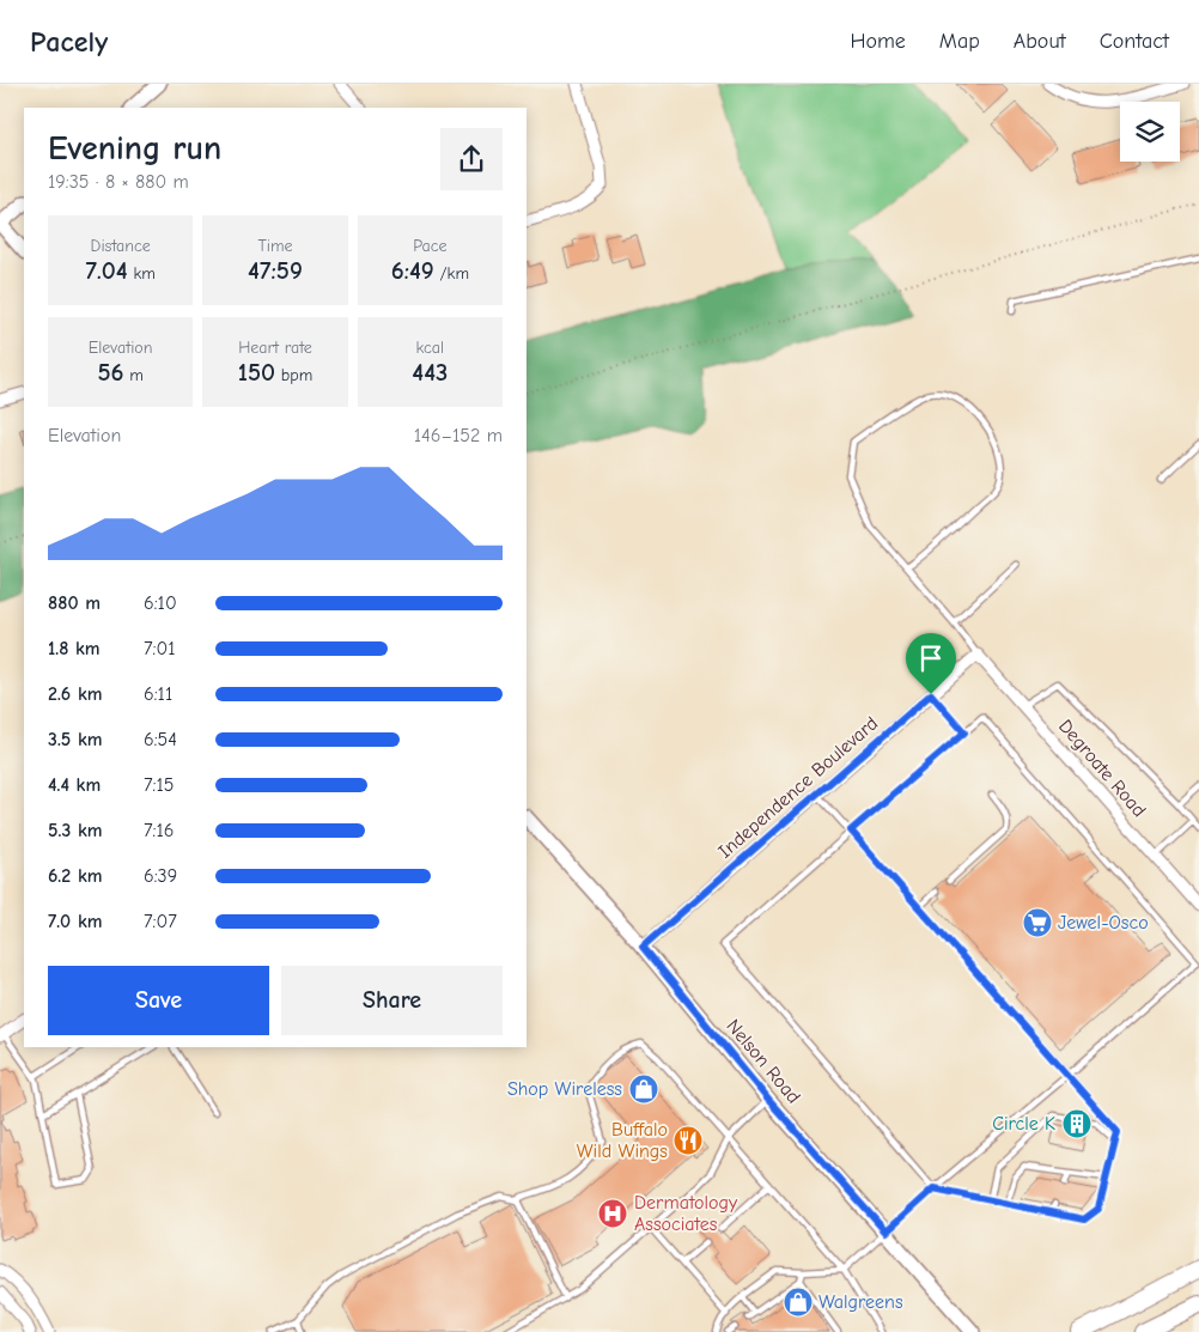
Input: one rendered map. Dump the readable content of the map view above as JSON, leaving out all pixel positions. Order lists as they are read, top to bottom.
{
  "streets": {
    "street": ["Degroate Road", "Independence Boulevard", "Nelson Road"]
  },
  "crossings": [
    ["Degroate Road", "Independence Boulevard"],
    ["Independence Boulevard", "Nelson Road"]
  ],
  "places": {
    "supermarket": ["Jewel-Osco"],
    "shop": ["Shop Wireless", "Walgreens"],
    "building": ["Circle K"],
    "restaurant": ["Buffalo Wild Wings"],
    "hospital": ["Dermatology Associates"]
  },
  "page": {
    "header": "Pacely",
    "nav": [
      "Home",
      "Map",
      "About",
      "Contact"
    ],
    "heading": ["Evening run", "19:35 · 8 × 880 m"],
    "stats": [
      ["Distance", "7.04 km"],
      ["Time", "47:59"],
      ["Pace", "6:49 /km"],
      ["Elevation", "56 m"],
      ["Heart rate", "150 bpm"],
      ["kcal", "443"]
    ],
    "chart": ["Elevation", "146–152 m"],
    "list": [
      {
        "name": "880 m",
        "note": "6:10"
      },
      {
        "name": "1.8 km",
        "note": "7:01"
      },
      {
        "name": "2.6 km",
        "note": "6:11"
      },
      {
        "name": "3.5 km",
        "note": "6:54"
      },
      {
        "name": "4.4 km",
        "note": "7:15"
      },
      {
        "name": "5.3 km",
        "note": "7:16"
      },
      {
        "name": "6.2 km",
        "note": "6:39"
      },
      {
        "name": "7.0 km",
        "note": "7:07"
      }
    ],
    "buttons": ["Save", "Share"]
  }
}
